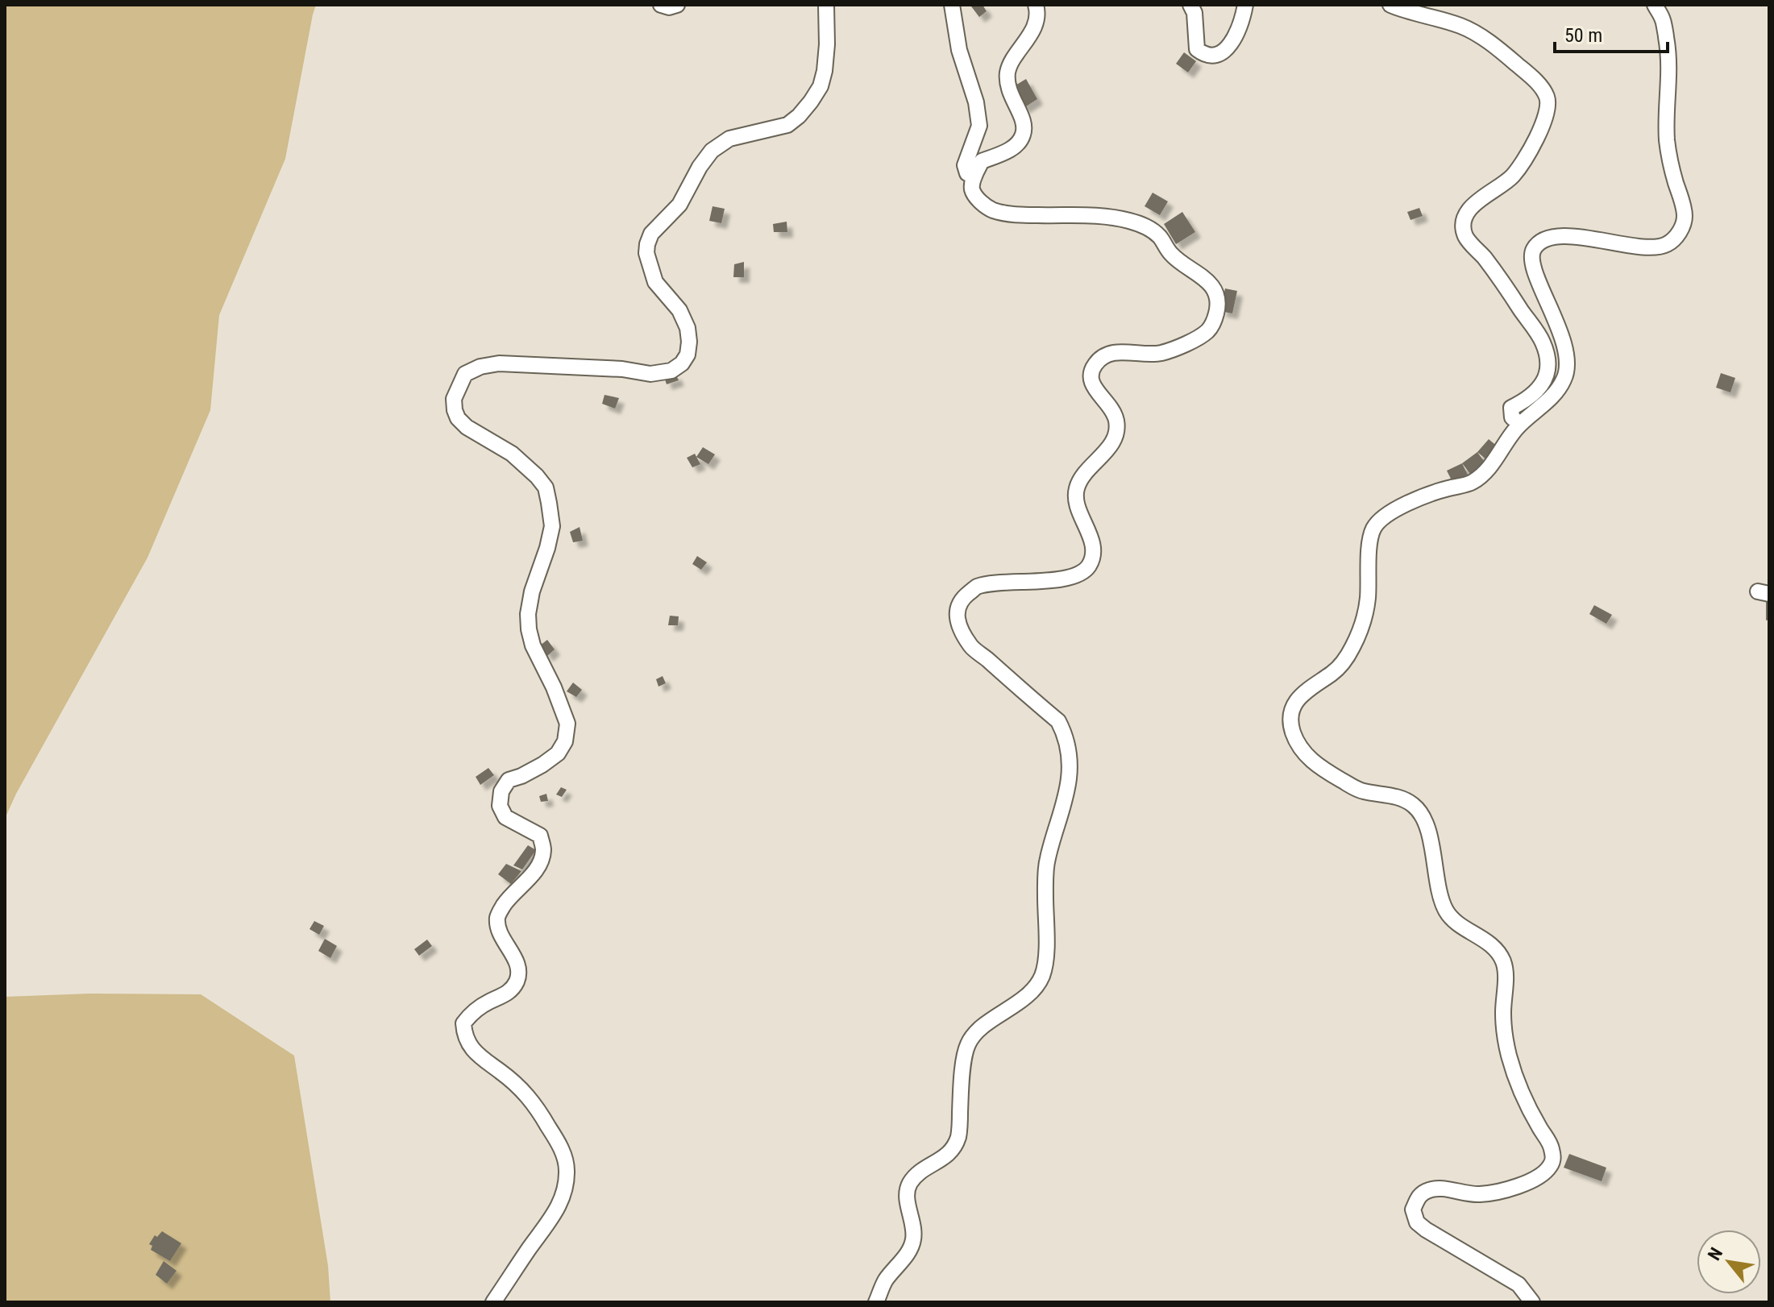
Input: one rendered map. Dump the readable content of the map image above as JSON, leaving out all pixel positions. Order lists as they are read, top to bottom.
{
  "scale_bar": "50 m",
  "north": "top left"
}
